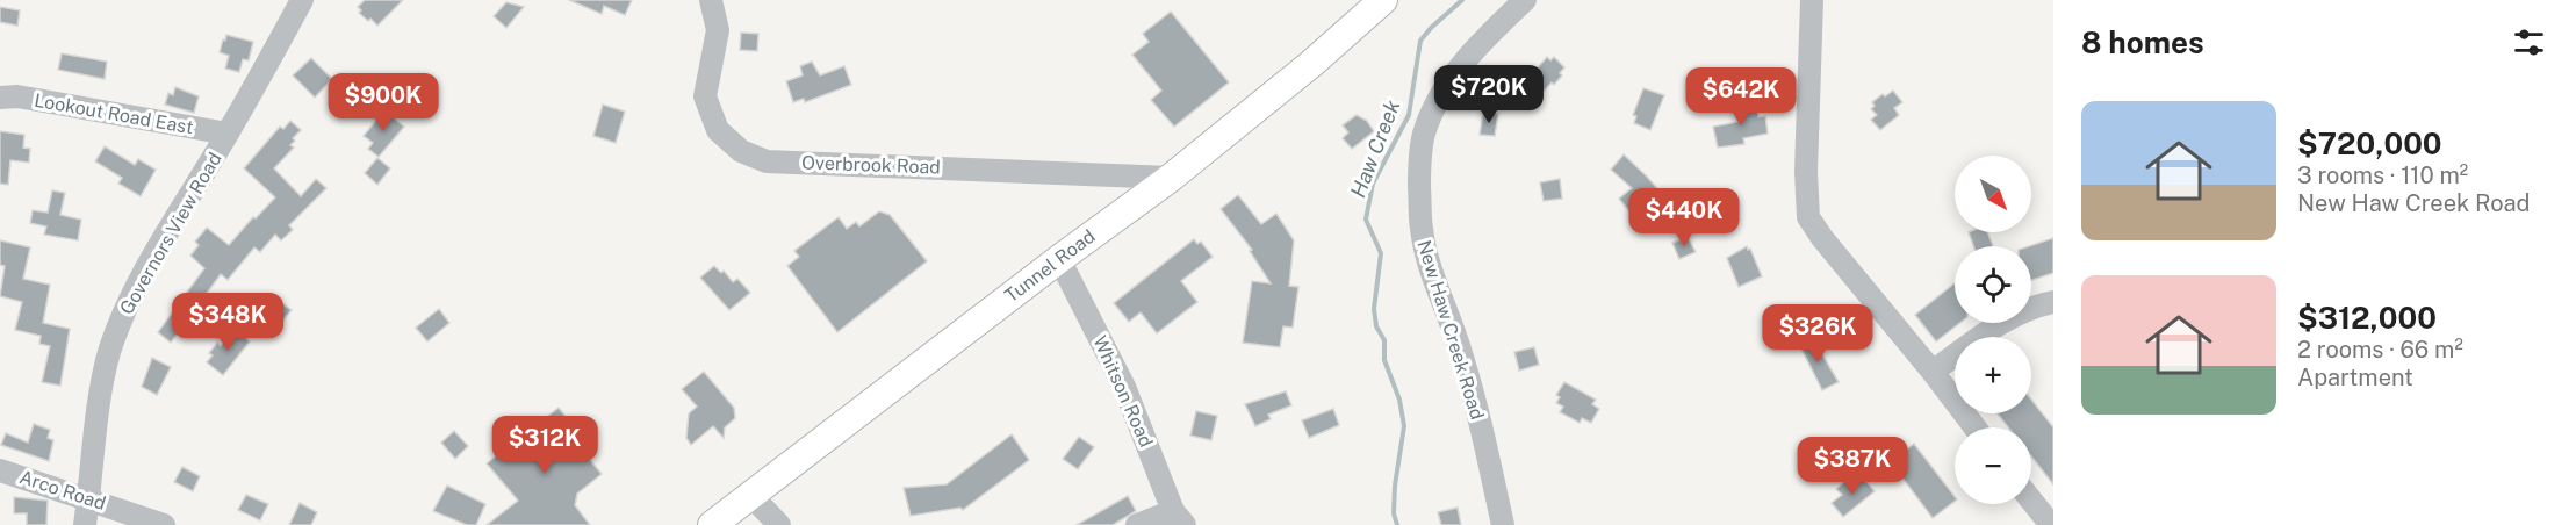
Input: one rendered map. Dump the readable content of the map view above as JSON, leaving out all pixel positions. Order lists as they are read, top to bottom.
{
  "streets": {
    "main road": ["Tunnel Road"],
    "street": [
      "Lookout Road East",
      "Overbrook Road",
      "Governors View Road",
      "New Haw Creek Road",
      "Whitson Road",
      "Arco Road"
    ]
  },
  "crossings": [
    ["Lookout Road East", "Governors View Road"],
    ["Overbrook Road", "Tunnel Road"],
    ["Governors View Road", "Arco Road"],
    ["Tunnel Road", "Whitson Road"]
  ],
  "water": ["Haw Creek"],
  "north": "bottom right",
  "page": {
    "heading": "8 homes",
    "price": [
      "$720K",
      "$642K",
      "$900K",
      "$440K",
      "$348K",
      "$326K",
      "$312K",
      "$387K"
    ],
    "list": [
      {
        "name": "$720,000",
        "note": "3 rooms · 110 m² · New Haw Creek Road"
      },
      {
        "name": "$312,000",
        "note": "2 rooms · 66 m² · Apartment"
      }
    ],
    "map_buttons": ["+", "−"]
  }
}
